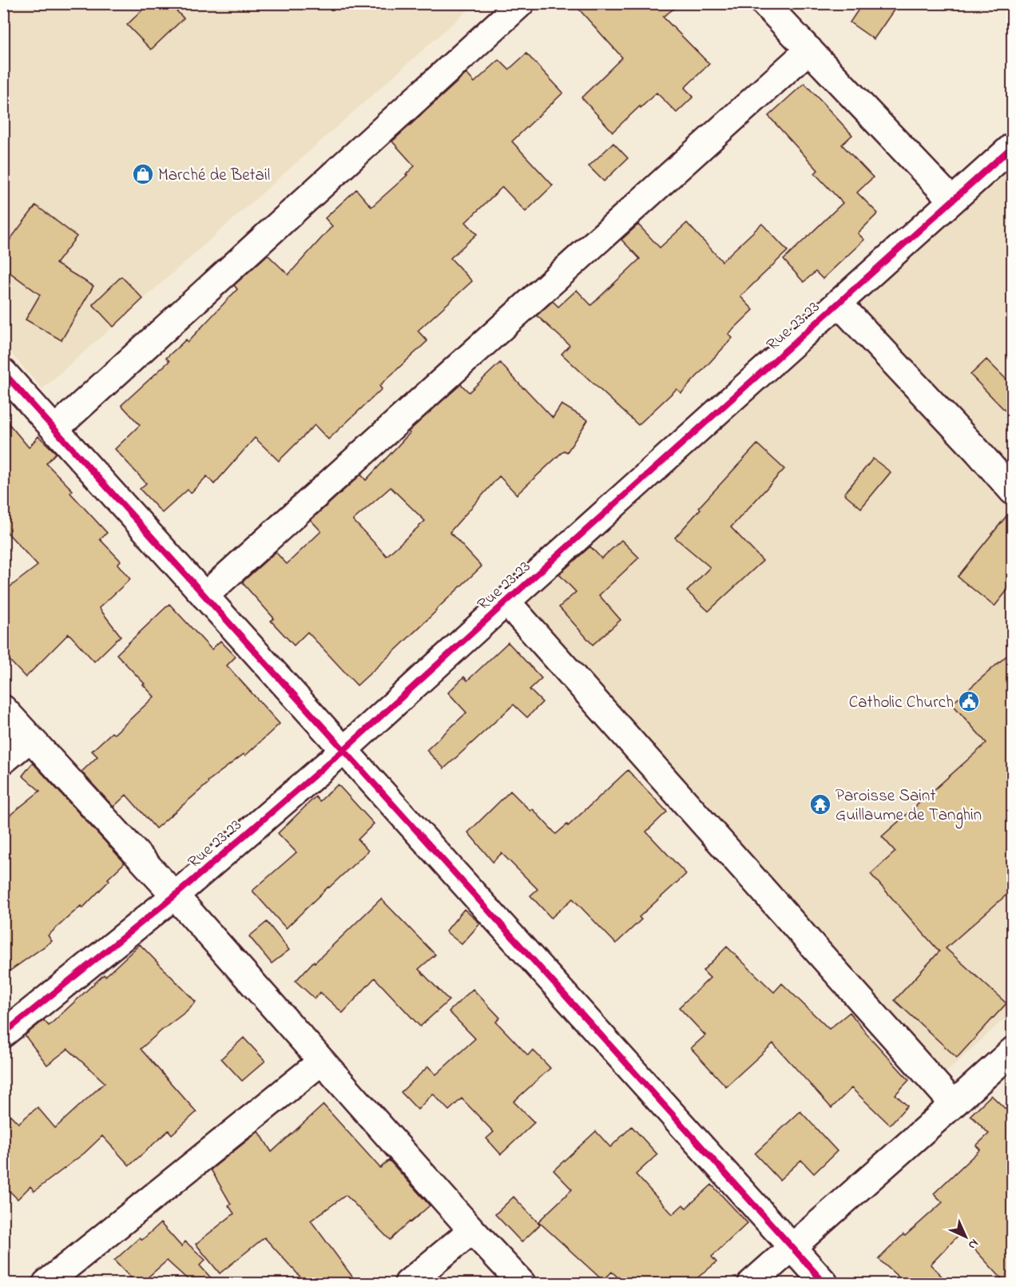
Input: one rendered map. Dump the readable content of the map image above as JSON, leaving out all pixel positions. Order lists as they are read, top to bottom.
{
  "streets": {
    "street": ["Rue 23.23"]
  },
  "places": {
    "shop": ["Marché de Betail"],
    "public building": ["Catholic Church"],
    "temple": ["Paroisse Saint Guillaume de Tanghin"]
  },
  "north": "bottom right"
}
